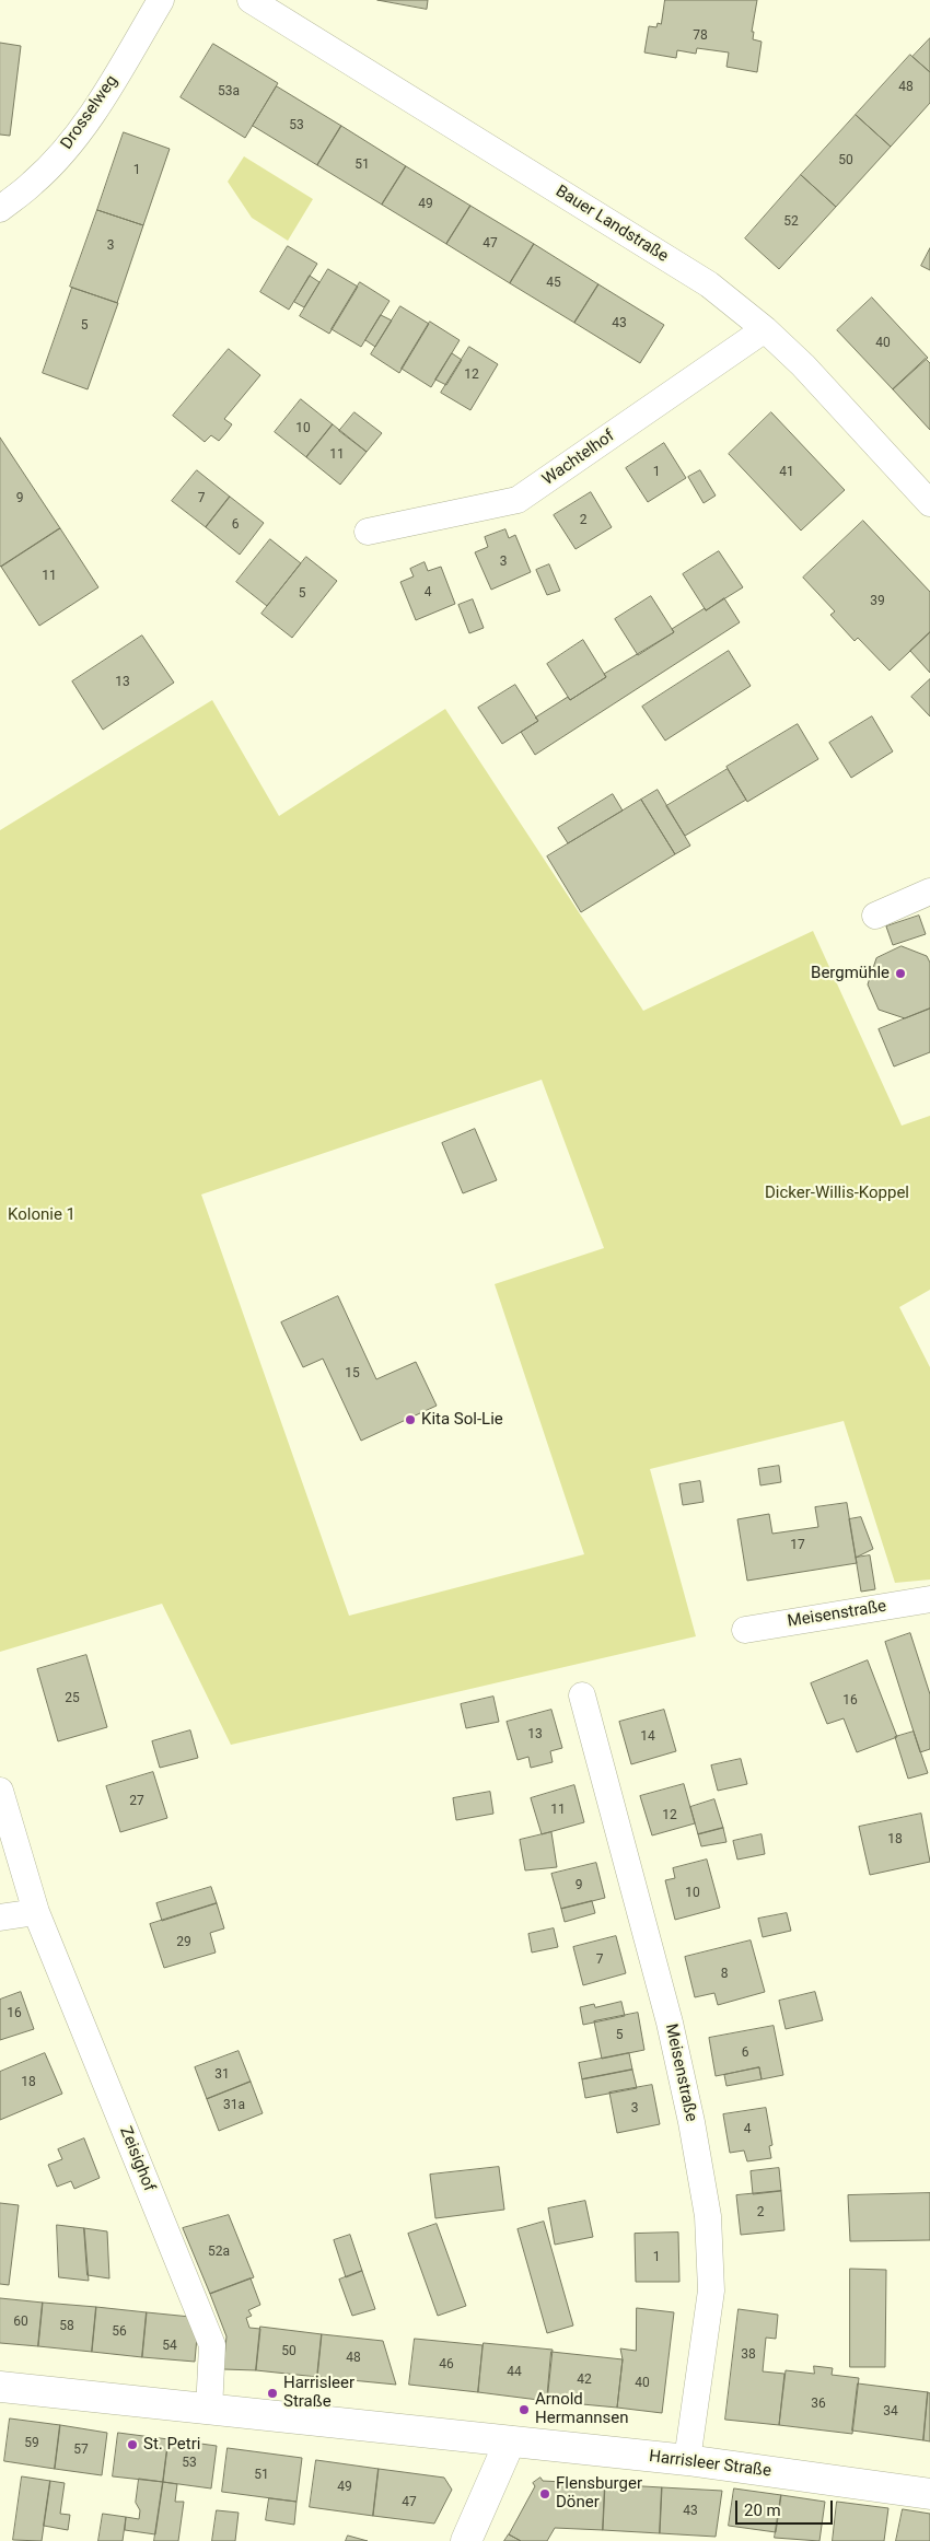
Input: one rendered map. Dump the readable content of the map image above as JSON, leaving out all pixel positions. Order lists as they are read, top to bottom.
{
  "streets": {
    "main road": ["Harrisleer Straße"],
    "street": [
      "Drosselweg",
      "Bauer Landstraße",
      "Wachtelhof",
      "Meisenstraße",
      "Zeisighof"
    ]
  },
  "crossings": [
    ["Bauer Landstraße", "Wachtelhof"],
    ["Meisenstraße", "Harrisleer Straße"],
    ["Zeisighof", "Harrisleer Straße"]
  ],
  "parks": ["Dicker-Willis-Koppel", "Kolonie 1"],
  "places": [
    "Bergmühle",
    "Kita Sol-Lie",
    "Harrisleer Straße",
    "Arnold Hermannsen",
    "St. Petri",
    "Flensburger Döner"
  ],
  "house_numbers": [
    "78",
    "48",
    "53a",
    "53",
    "50",
    "51",
    "1",
    "49",
    "52",
    "47",
    "3",
    "45",
    "43",
    "5",
    "40",
    "12",
    "10",
    "11",
    "1",
    "41",
    "9",
    "7",
    "2",
    "6",
    "3",
    "11",
    "4",
    "5",
    "39",
    "13",
    "15",
    "17",
    "25",
    "16",
    "13",
    "14",
    "27",
    "11",
    "12",
    "18",
    "9",
    "10",
    "29",
    "7",
    "8",
    "16",
    "5",
    "6",
    "31",
    "18",
    "31a",
    "3",
    "4",
    "2",
    "52a",
    "1",
    "60",
    "58",
    "56",
    "54",
    "50",
    "38",
    "48",
    "46",
    "44",
    "42",
    "40",
    "36",
    "34",
    "59",
    "57",
    "53",
    "51",
    "49",
    "47",
    "43"
  ],
  "scale_bar": "20 m"
}
